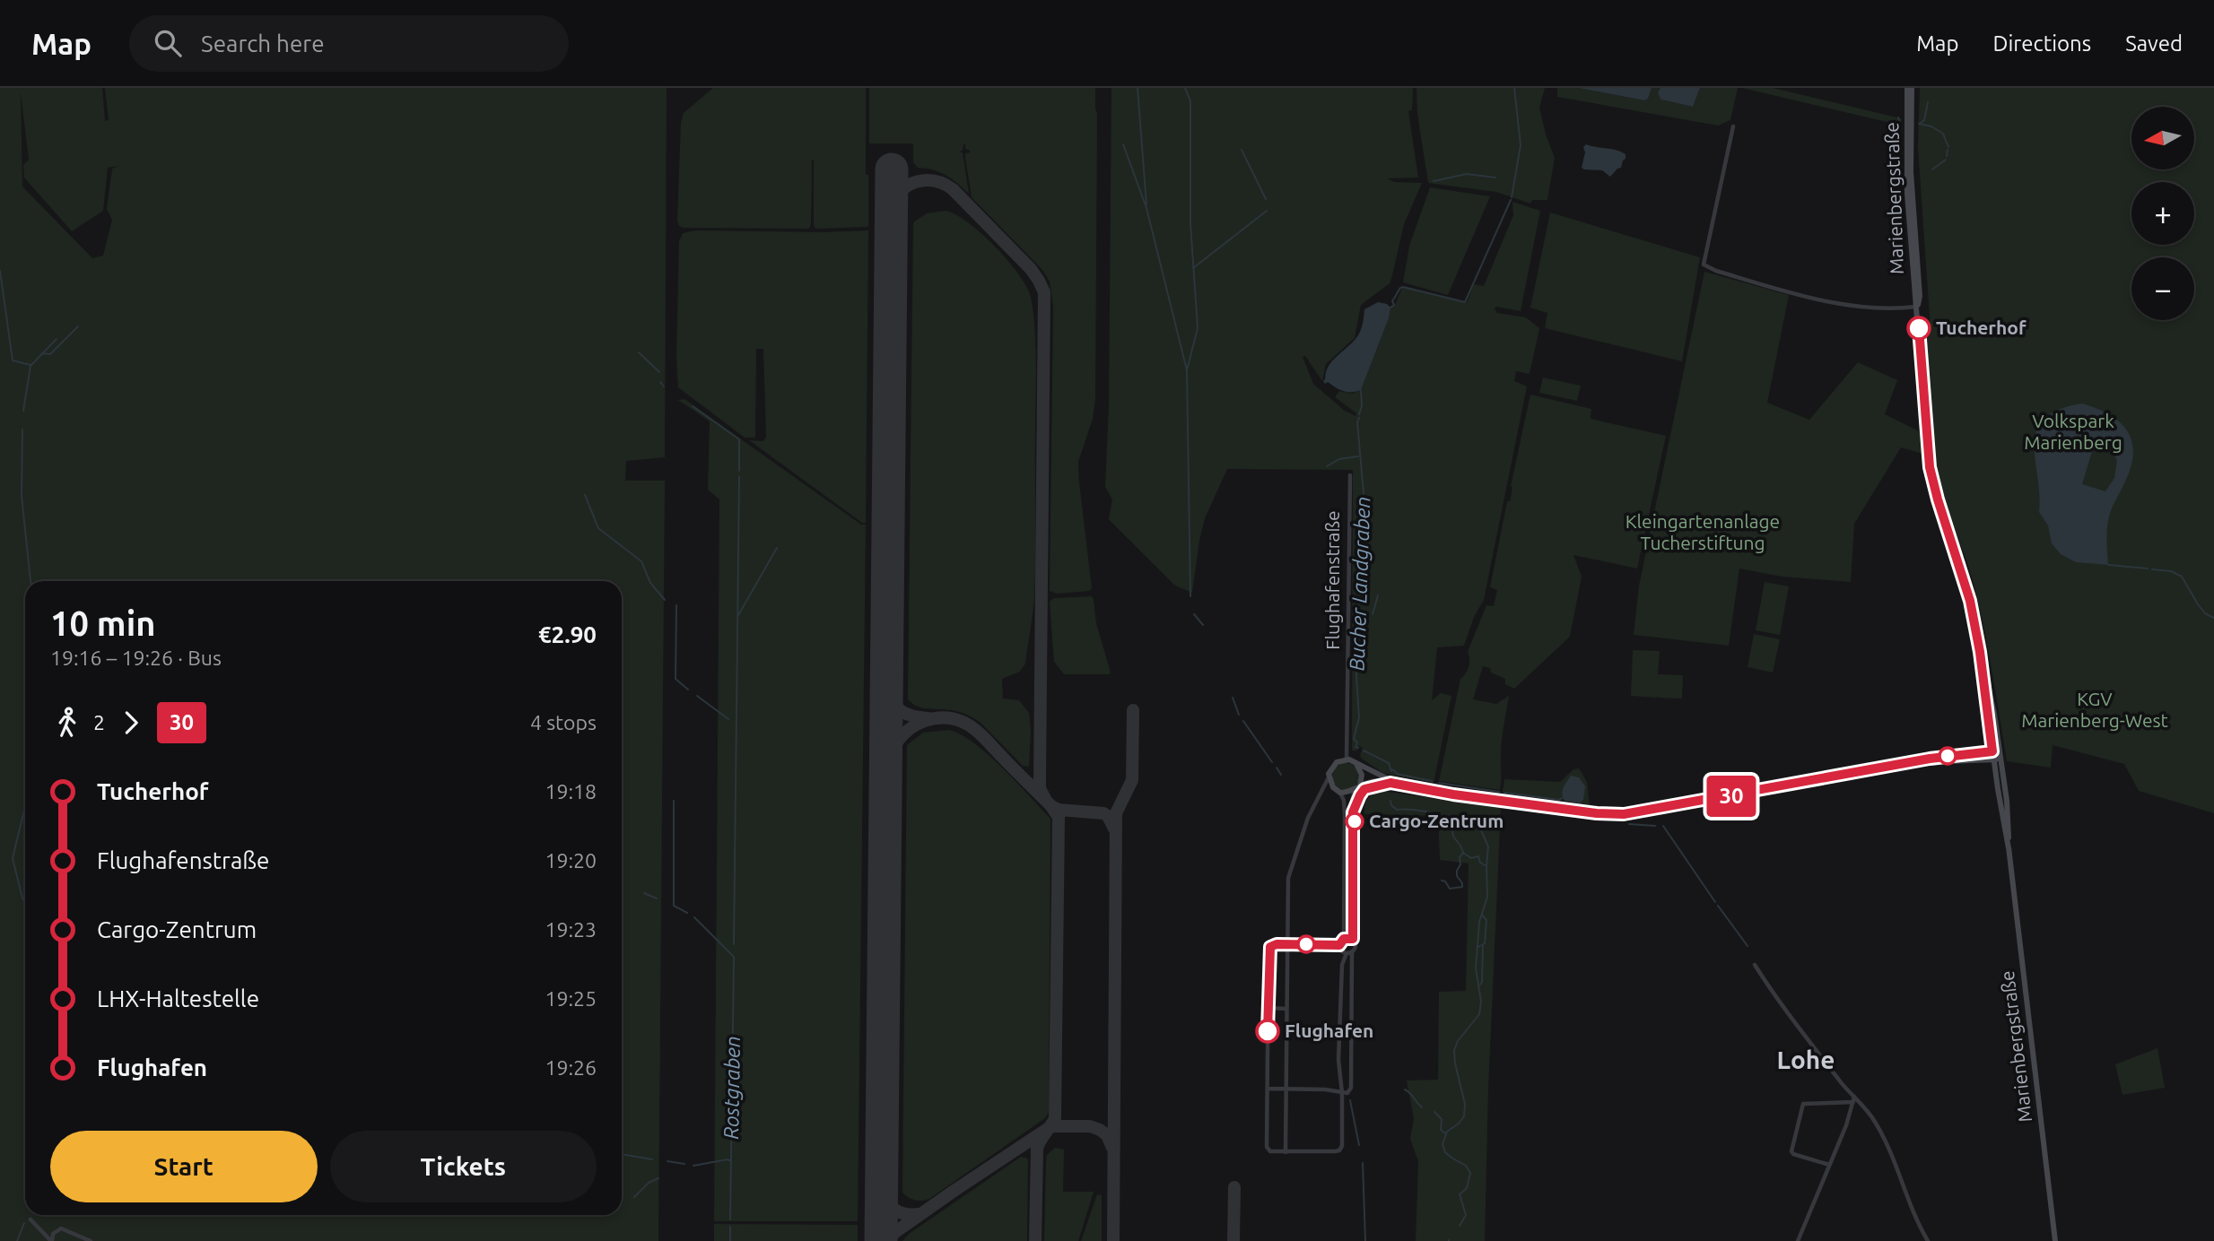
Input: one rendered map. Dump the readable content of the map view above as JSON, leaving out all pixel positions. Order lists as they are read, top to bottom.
{
  "streets": {
    "main road": ["Marienbergstraße"],
    "street": ["Flughafenstraße"]
  },
  "districts": ["Lohe"],
  "water": ["Bucher Landgraben", "Rostgraben"],
  "parks": ["Volkspark Marienberg", "Kleingartenanlage Tucherstiftung", "KGV Marienberg-West"],
  "places": ["Tucherhof", "Cargo-Zentrum", "Flughafen"],
  "lines": ["bus line 30"],
  "north": "left",
  "page": {
    "header": "Map",
    "search": "Search here",
    "nav": ["Map", "Directions", "Saved"],
    "on_map": "30",
    "map_buttons": ["+", "−"],
    "heading": ["10 min", "19:16 – 19:26 · Bus", "€2.90"],
    "legs": ["2", "30", "4 stops"],
    "list": [
      {
        "name": "Tucherhof",
        "value": "19:18"
      },
      {
        "name": "Flughafenstraße",
        "value": "19:20"
      },
      {
        "name": "Cargo-Zentrum",
        "value": "19:23"
      },
      {
        "name": "LHX-Haltestelle",
        "value": "19:25"
      },
      {
        "name": "Flughafen",
        "value": "19:26"
      }
    ],
    "buttons": ["Start", "Tickets"]
  }
}
